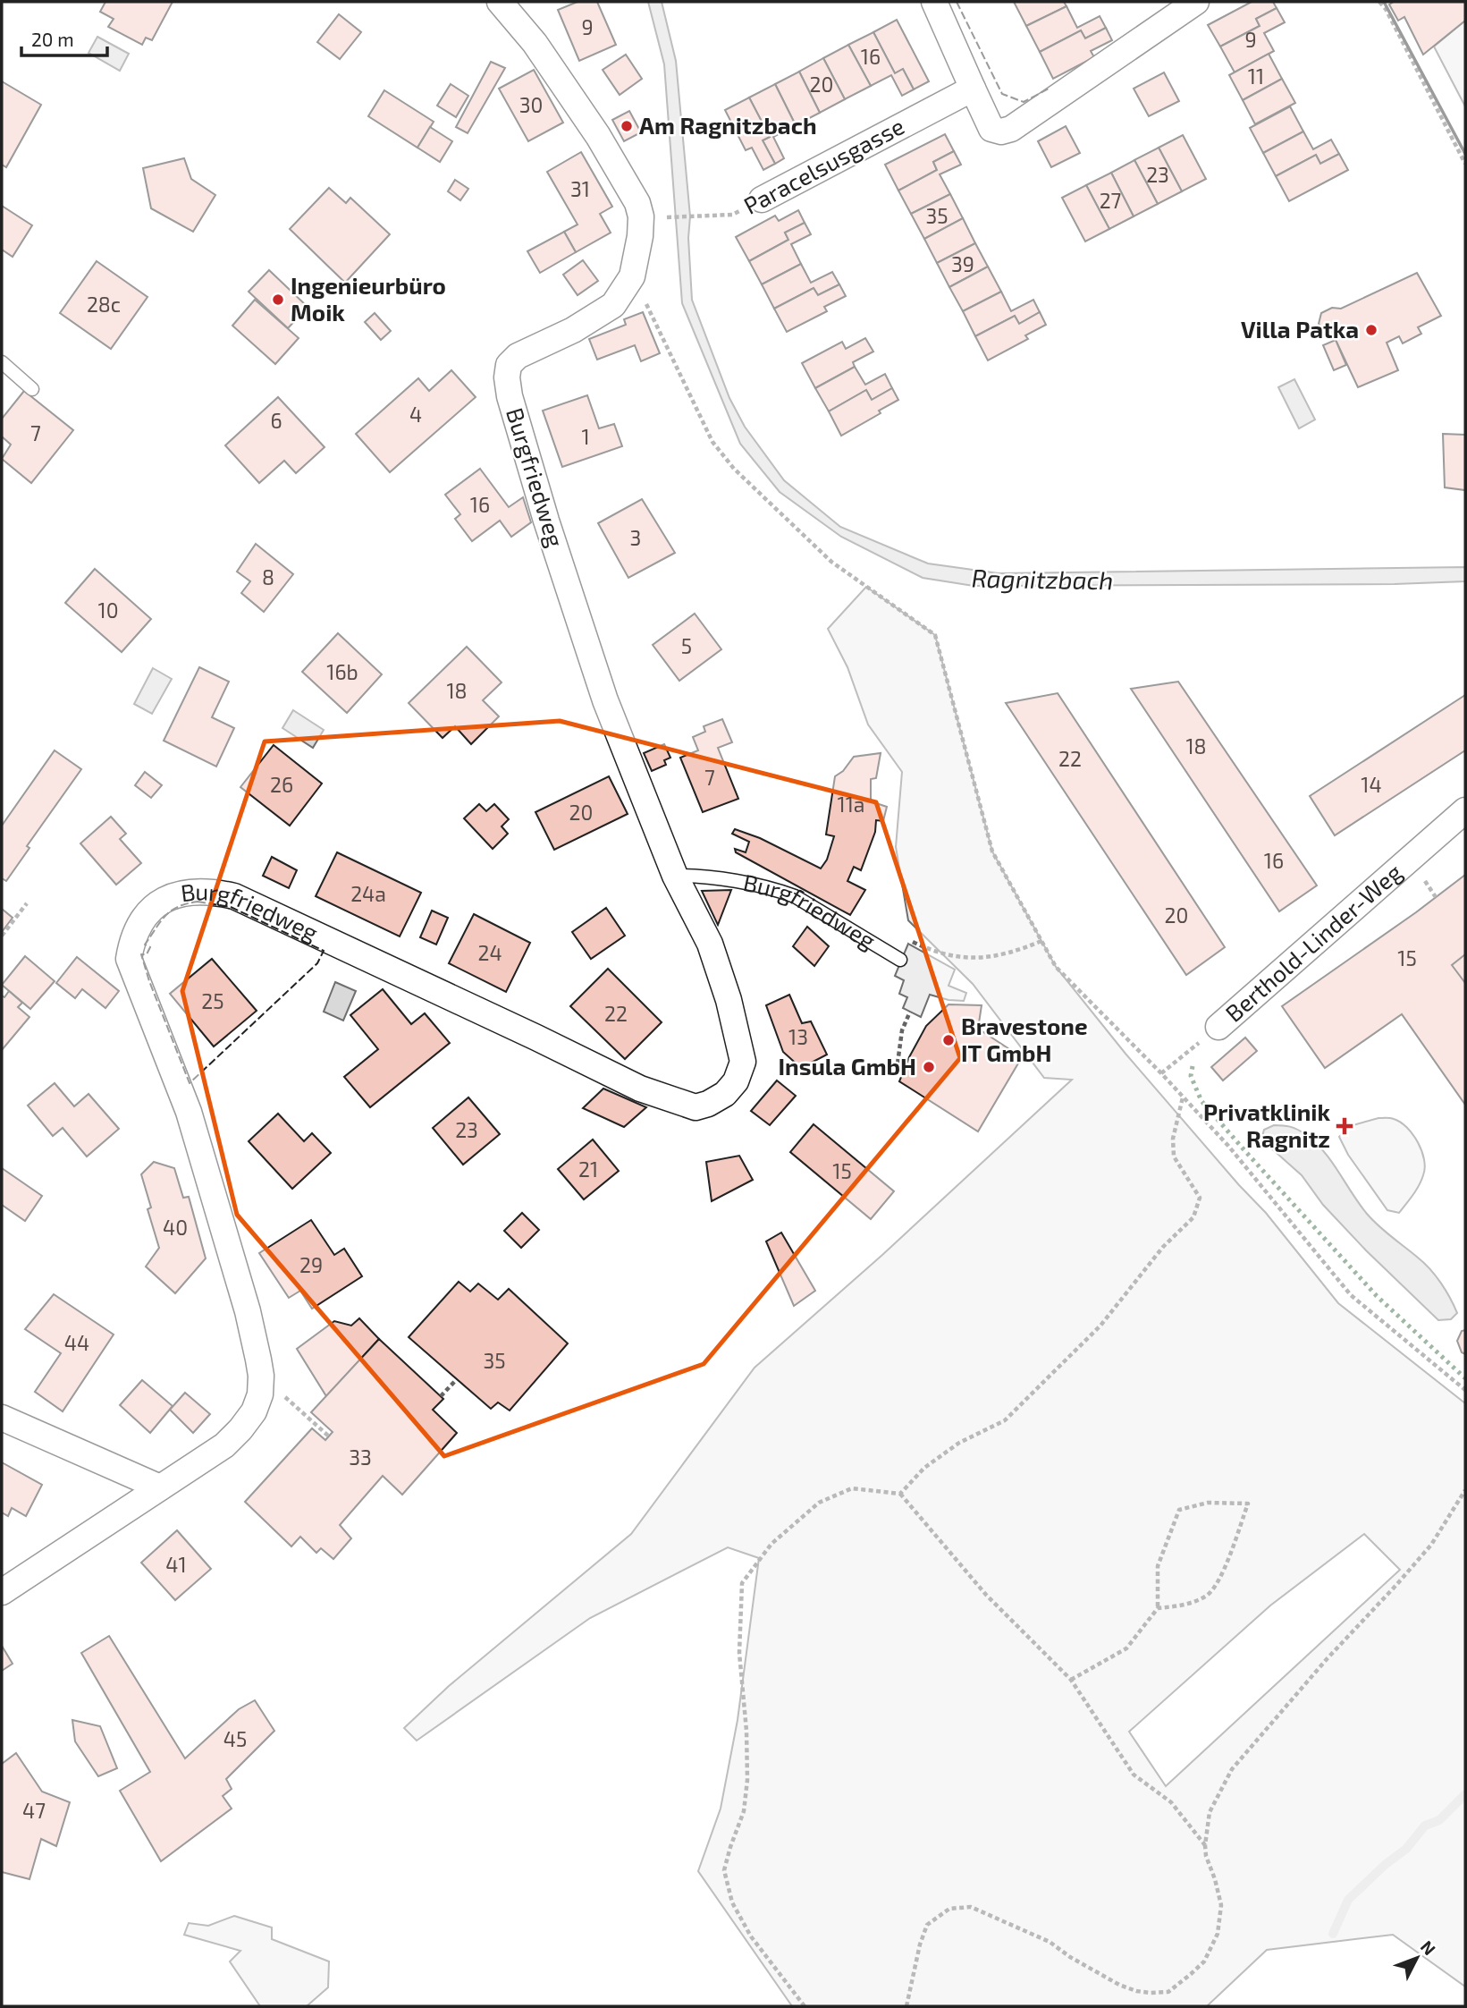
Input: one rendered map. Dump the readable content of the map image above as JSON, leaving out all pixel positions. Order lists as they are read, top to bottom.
{
  "streets": {
    "street": ["Paracelsusgasse", "Burgfriedweg", "Berthold-Linder-Weg"]
  },
  "water": ["Ragnitzbach"],
  "places": {
    "other": [
      "Am Ragnitzbach",
      "Ingenieurbüro Moik",
      "Villa Patka",
      "Bravestone IT GmbH",
      "Insula GmbH"
    ],
    "health": ["Privatklinik Ragnitz"]
  },
  "house_numbers": [
    "9",
    "9",
    "16",
    "11",
    "20",
    "30",
    "23",
    "31",
    "27",
    "35",
    "39",
    "28c",
    "4",
    "6",
    "7",
    "1",
    "16",
    "3",
    "8",
    "10",
    "5",
    "16b",
    "18",
    "18",
    "22",
    "7",
    "26",
    "14",
    "11a",
    "20",
    "16",
    "24a",
    "20",
    "24",
    "15",
    "25",
    "22",
    "13",
    "23",
    "21",
    "15",
    "40",
    "29",
    "44",
    "35",
    "33",
    "41",
    "45",
    "47"
  ],
  "scale_bar": "20 m",
  "north": "top right"
}
